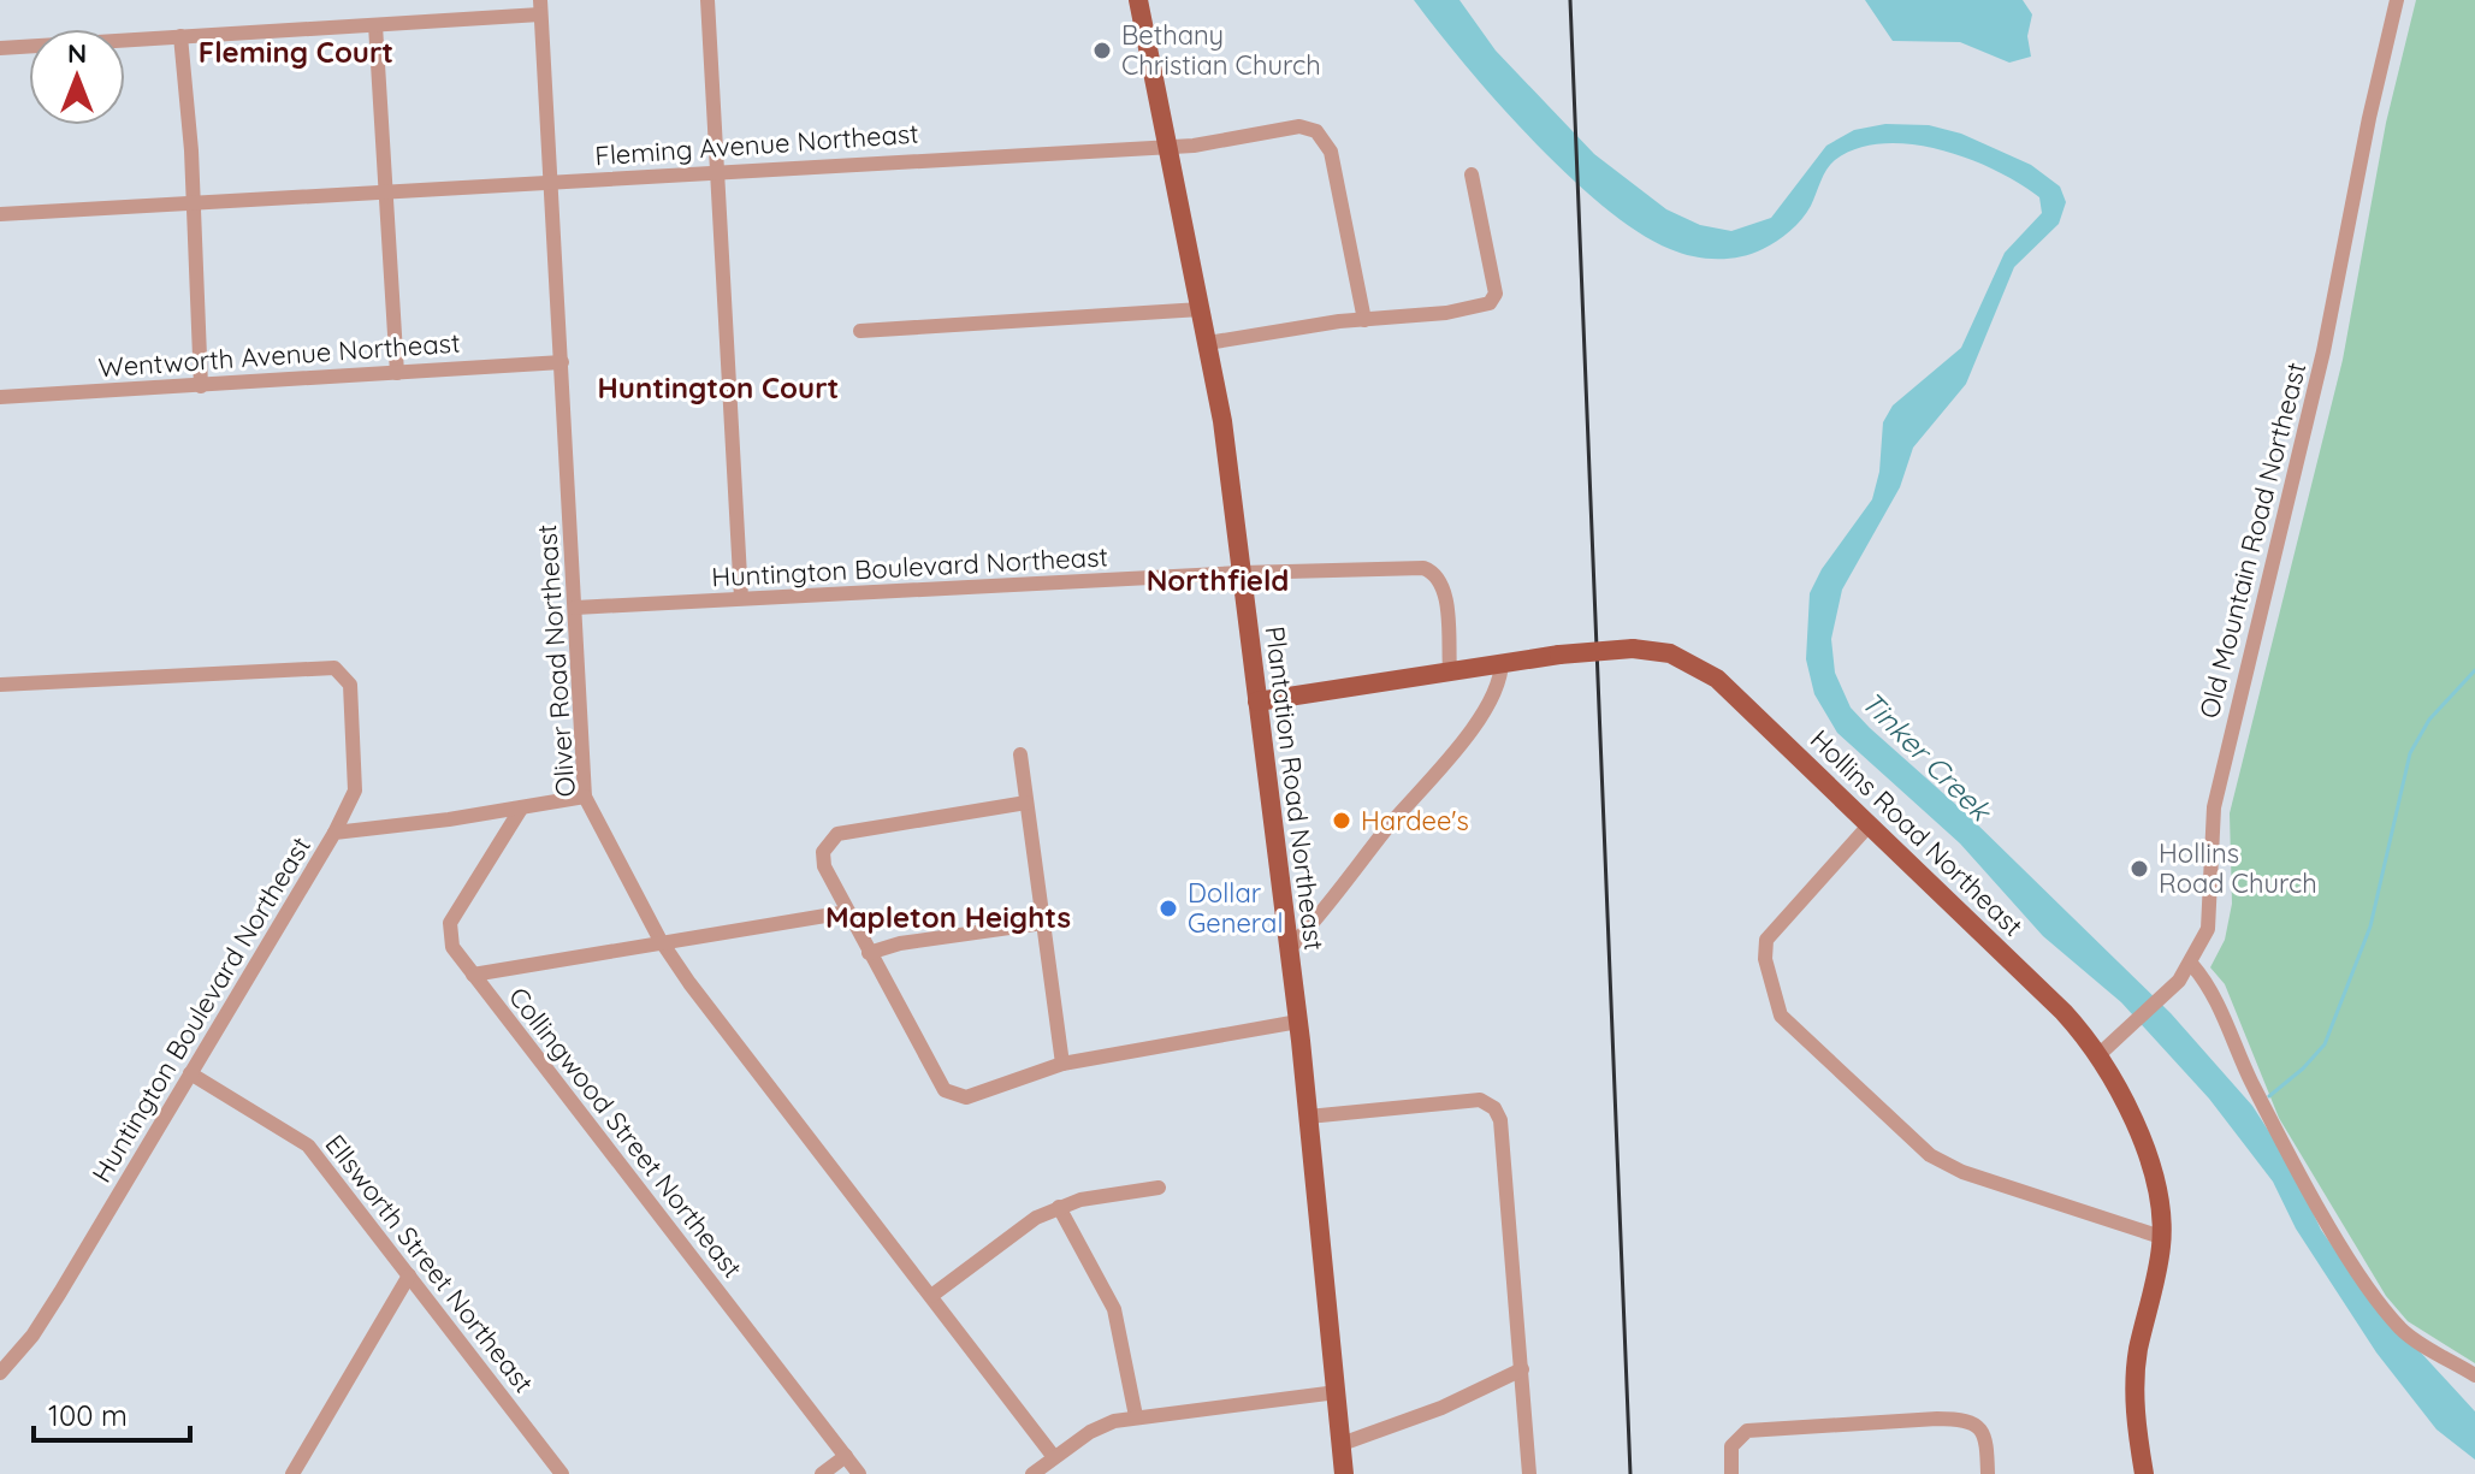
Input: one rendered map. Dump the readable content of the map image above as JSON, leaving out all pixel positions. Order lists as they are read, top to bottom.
{
  "streets": {
    "main road": ["Plantation Road Northeast", "Hollins Road Northeast"],
    "street": [
      "Fleming Avenue Northeast",
      "Wentworth Avenue Northeast",
      "Old Mountain Road Northeast",
      "Huntington Boulevard Northeast",
      "Oliver Road Northeast",
      "Collingwood Street Northeast",
      "Ellsworth Street Northeast"
    ]
  },
  "crossings": [
    ["Fleming Avenue Northeast", "Oliver Road Northeast"],
    ["Fleming Avenue Northeast", "Plantation Road Northeast"],
    ["Wentworth Avenue Northeast", "Oliver Road Northeast"],
    ["Old Mountain Road Northeast", "Hollins Road Northeast"],
    ["Huntington Boulevard Northeast", "Oliver Road Northeast"],
    ["Huntington Boulevard Northeast", "Plantation Road Northeast"],
    ["Huntington Boulevard Northeast", "Hollins Road Northeast"],
    ["Huntington Boulevard Northeast", "Collingwood Street Northeast"],
    ["Huntington Boulevard Northeast", "Ellsworth Street Northeast"],
    ["Plantation Road Northeast", "Hollins Road Northeast"]
  ],
  "districts": [
    "Fleming Court",
    "Huntington Court",
    "Northfield",
    "Mapleton Heights"
  ],
  "water": ["Tinker Creek"],
  "places": [
    "Bethany Christian Church",
    "Hardee's",
    "Hollins Road Church",
    "Dollar General"
  ],
  "scale_bar": "100 m",
  "north": "top"
}
